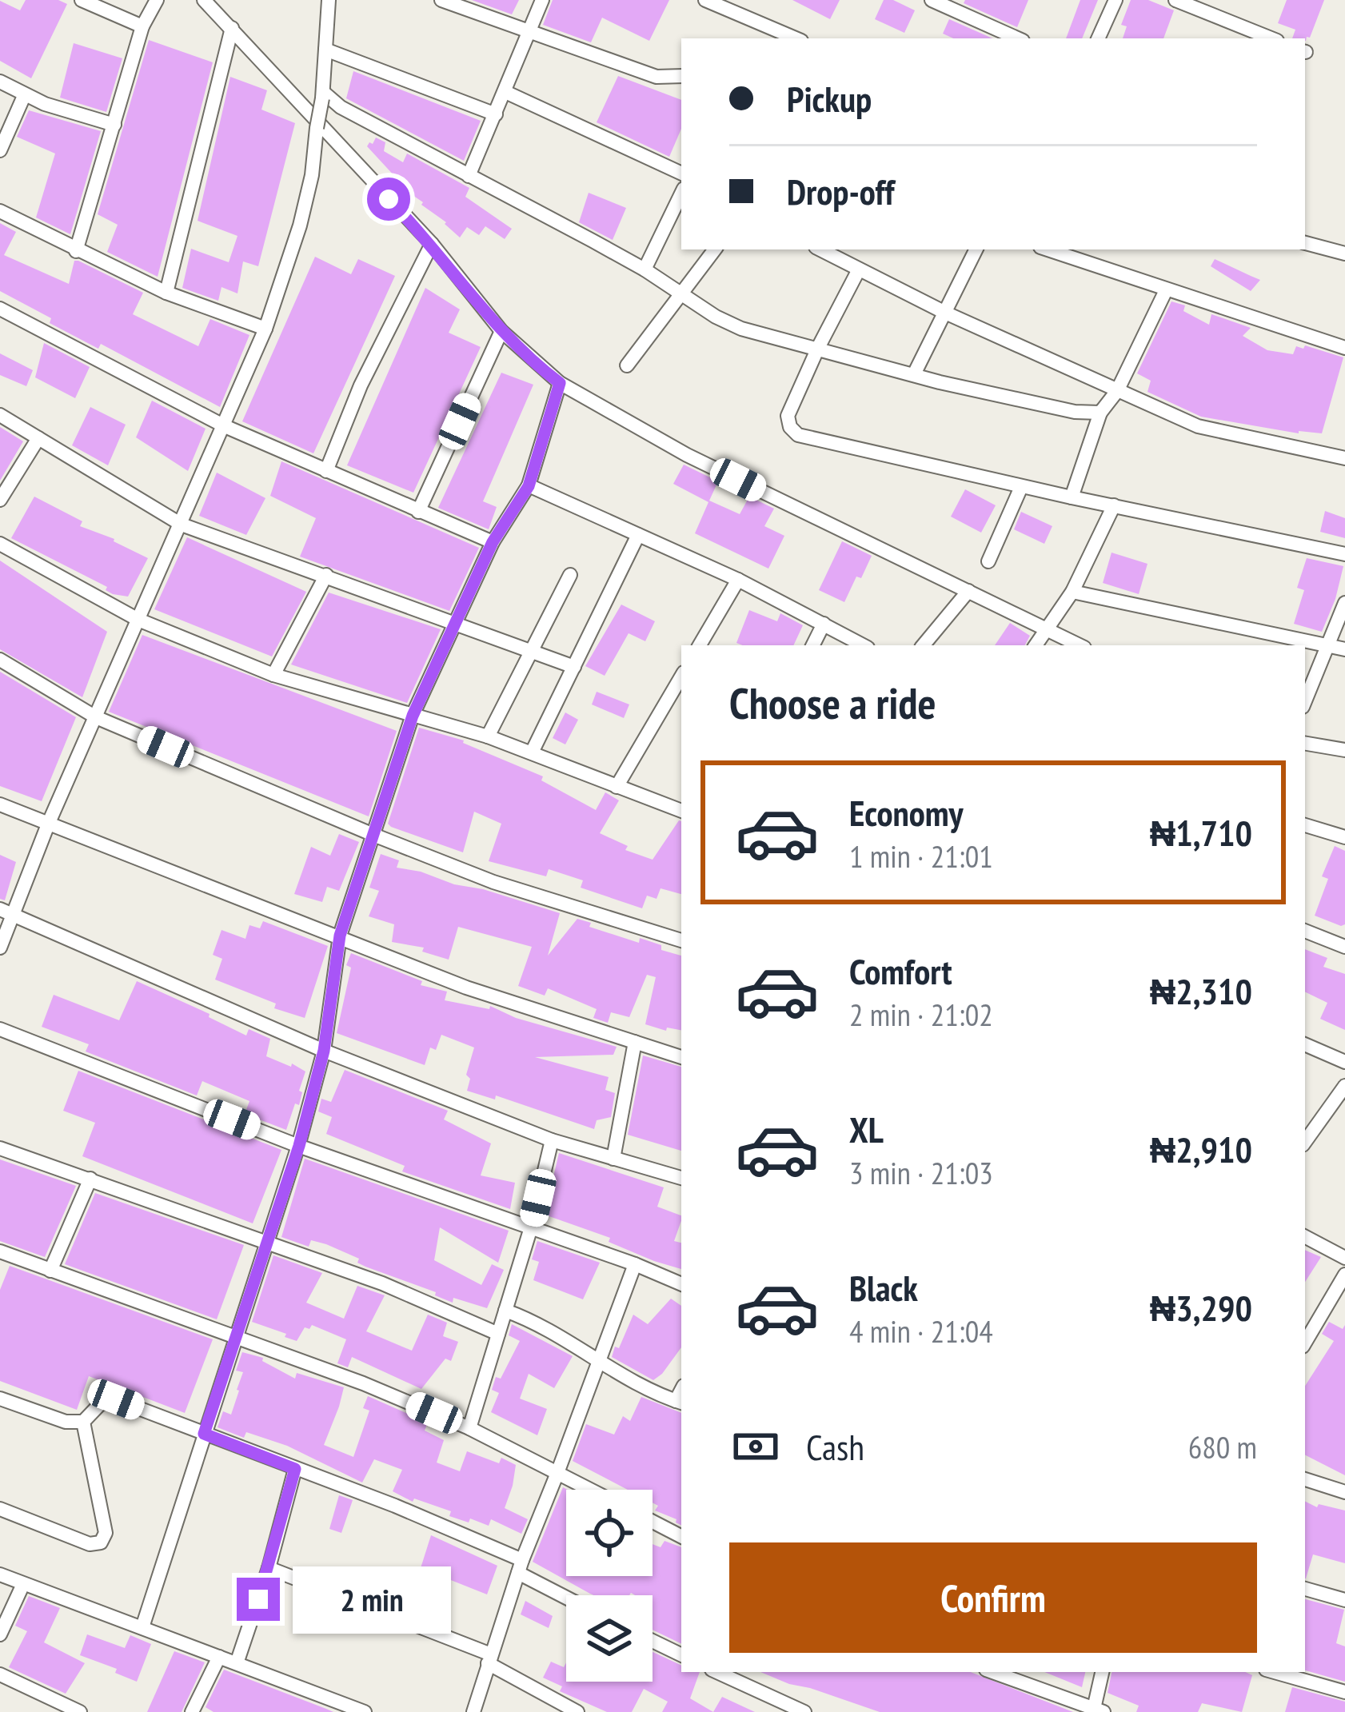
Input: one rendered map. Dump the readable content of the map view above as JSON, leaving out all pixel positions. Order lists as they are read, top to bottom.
{
  "page": {
    "banner": ["Pickup", "Drop-off"],
    "heading": "Choose a ride",
    "list": [
      {
        "name": "Economy",
        "note": "1 min · 21:01",
        "value": "₦1,710"
      },
      {
        "name": "Comfort",
        "note": "2 min · 21:02",
        "value": "₦2,310"
      },
      {
        "name": "XL",
        "note": "3 min · 21:03",
        "value": "₦2,910"
      },
      {
        "name": "Black",
        "note": "4 min · 21:04",
        "value": "₦3,290"
      }
    ],
    "pay": ["Cash", "680 m"],
    "buttons": "Confirm",
    "bubble": "2 min"
  }
}
